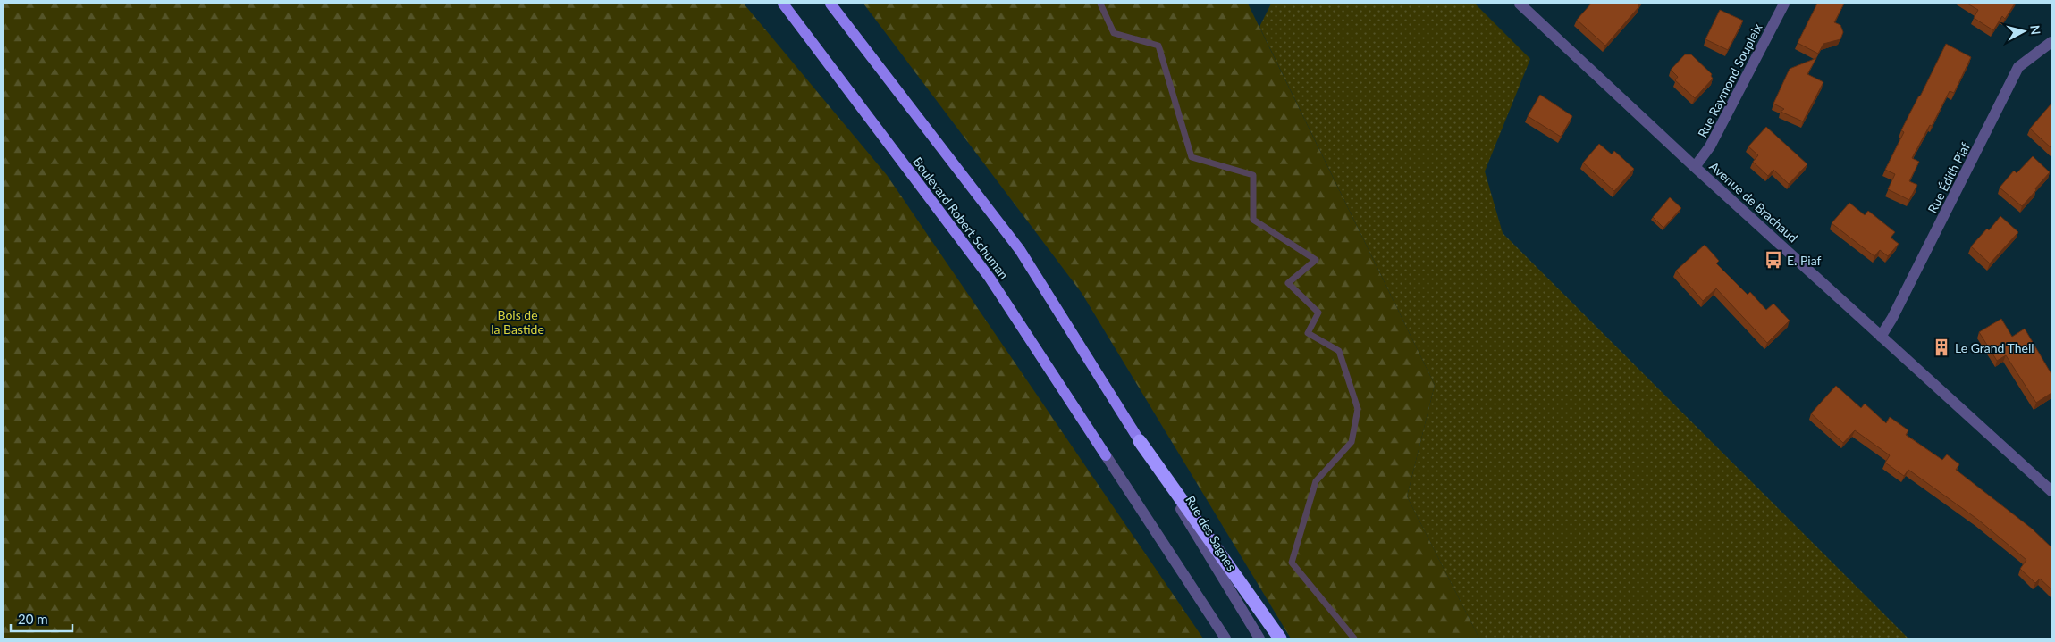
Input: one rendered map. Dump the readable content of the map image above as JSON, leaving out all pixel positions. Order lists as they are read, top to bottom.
{
  "streets": {
    "main road": ["Boulevard Robert Schuman"],
    "street": [
      "Rue Raymond Soupleix",
      "Rue Édith Piaf",
      "Avenue de Brachaud",
      "Rue des Sagnes"
    ]
  },
  "crossings": [
    ["Rue Raymond Soupleix", "Avenue de Brachaud"],
    ["Rue Édith Piaf", "Avenue de Brachaud"]
  ],
  "parks": ["Bois de la Bastide"],
  "places": {
    "bus stop": ["E. Piaf"],
    "building": ["Le Grand Theil"]
  },
  "scale_bar": "20 m",
  "north": "right"
}
